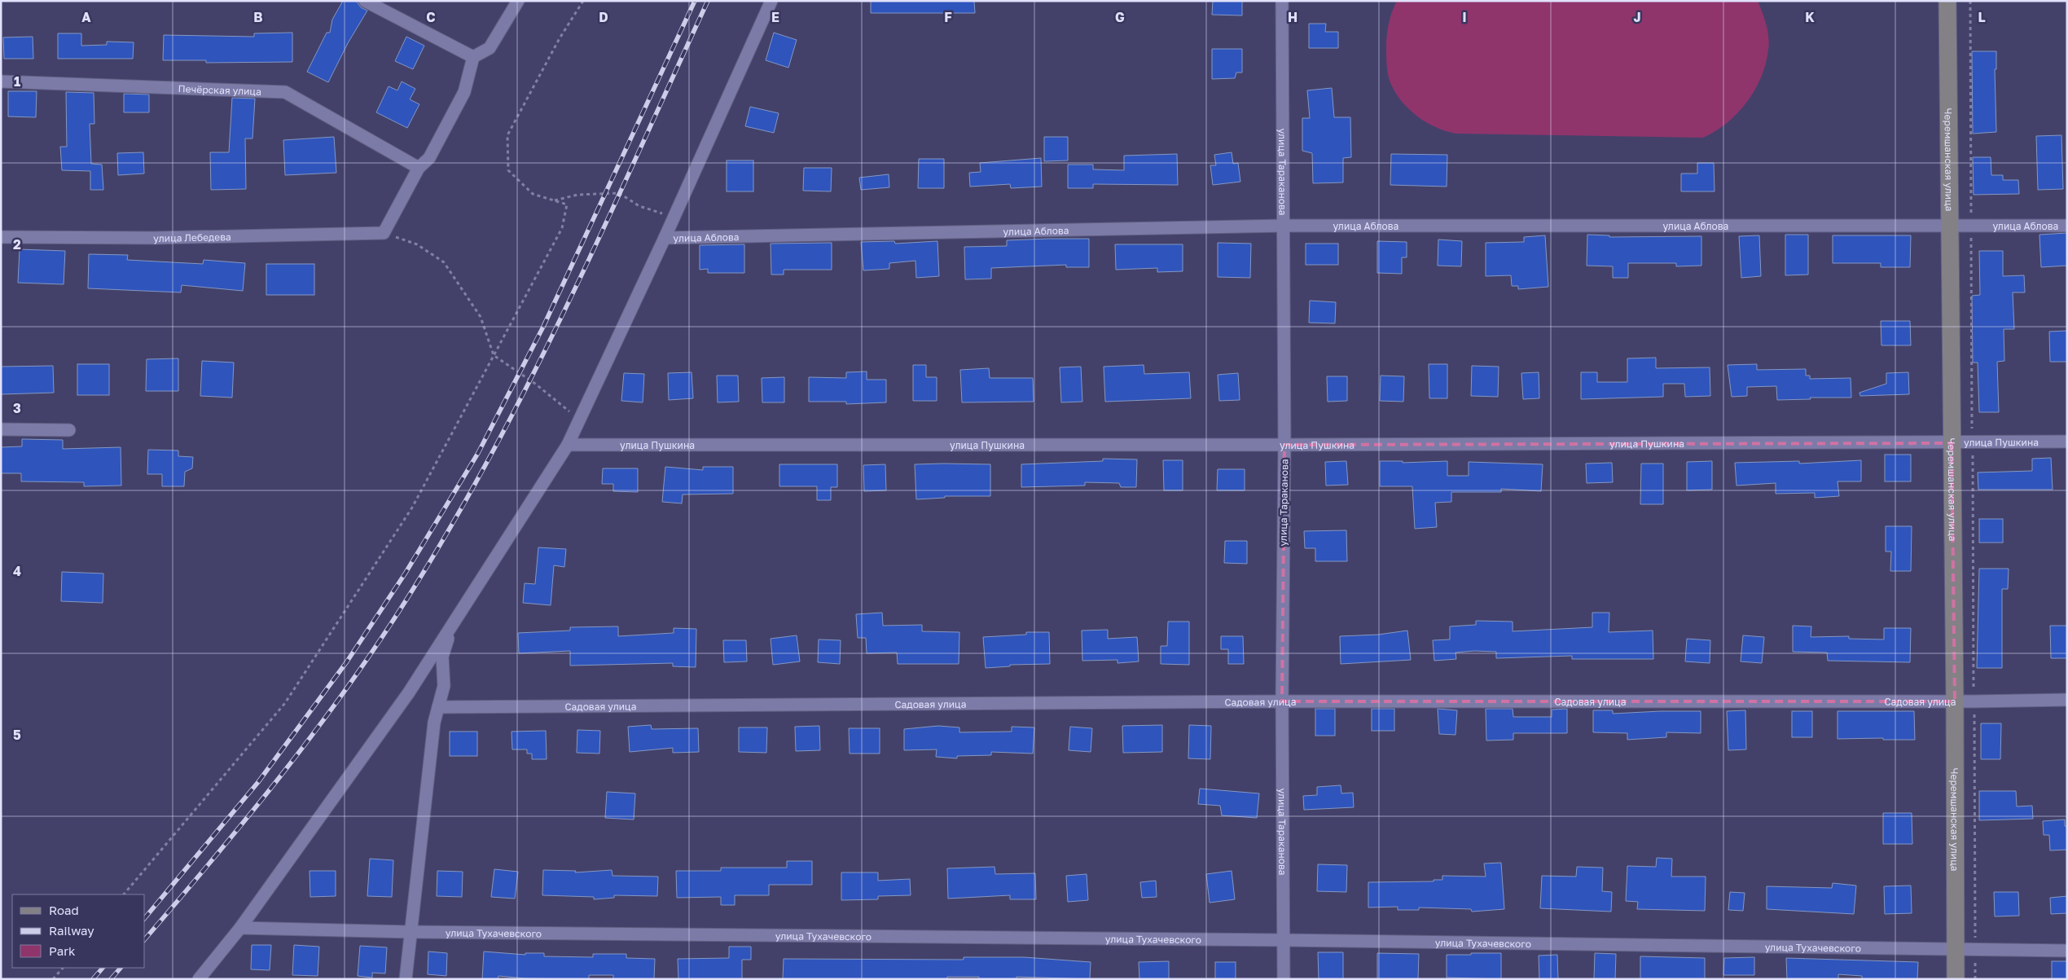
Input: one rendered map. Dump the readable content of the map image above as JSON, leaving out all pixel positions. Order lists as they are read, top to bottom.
{
  "streets": {
    "main road": ["Черемшанская улица"],
    "street": [
      "Печёрская улица",
      "улица Тараканова",
      "улица Аблова",
      "улица Лебедева",
      "улица Пушкина",
      "Садовая улица",
      "улица Тухачевского"
    ]
  },
  "crossings": [
    ["Черемшанская улица", "улица Аблова"],
    ["Черемшанская улица", "улица Пушкина"],
    ["Черемшанская улица", "Садовая улица"],
    ["Черемшанская улица", "улица Тухачевского"],
    ["улица Тараканова", "улица Аблова"],
    ["улица Тараканова", "улица Пушкина"],
    ["улица Тараканова", "Садовая улица"],
    ["улица Тараканова", "улица Тухачевского"]
  ],
  "legend": ["Road", "Railway", "Park"],
  "grid": {
    "columns": [
      "A",
      "B",
      "C",
      "D",
      "E",
      "F",
      "G",
      "H",
      "I",
      "J",
      "K",
      "L"
    ],
    "rows": [
      "1",
      "2",
      "3",
      "4",
      "5"
    ]
  }
}
